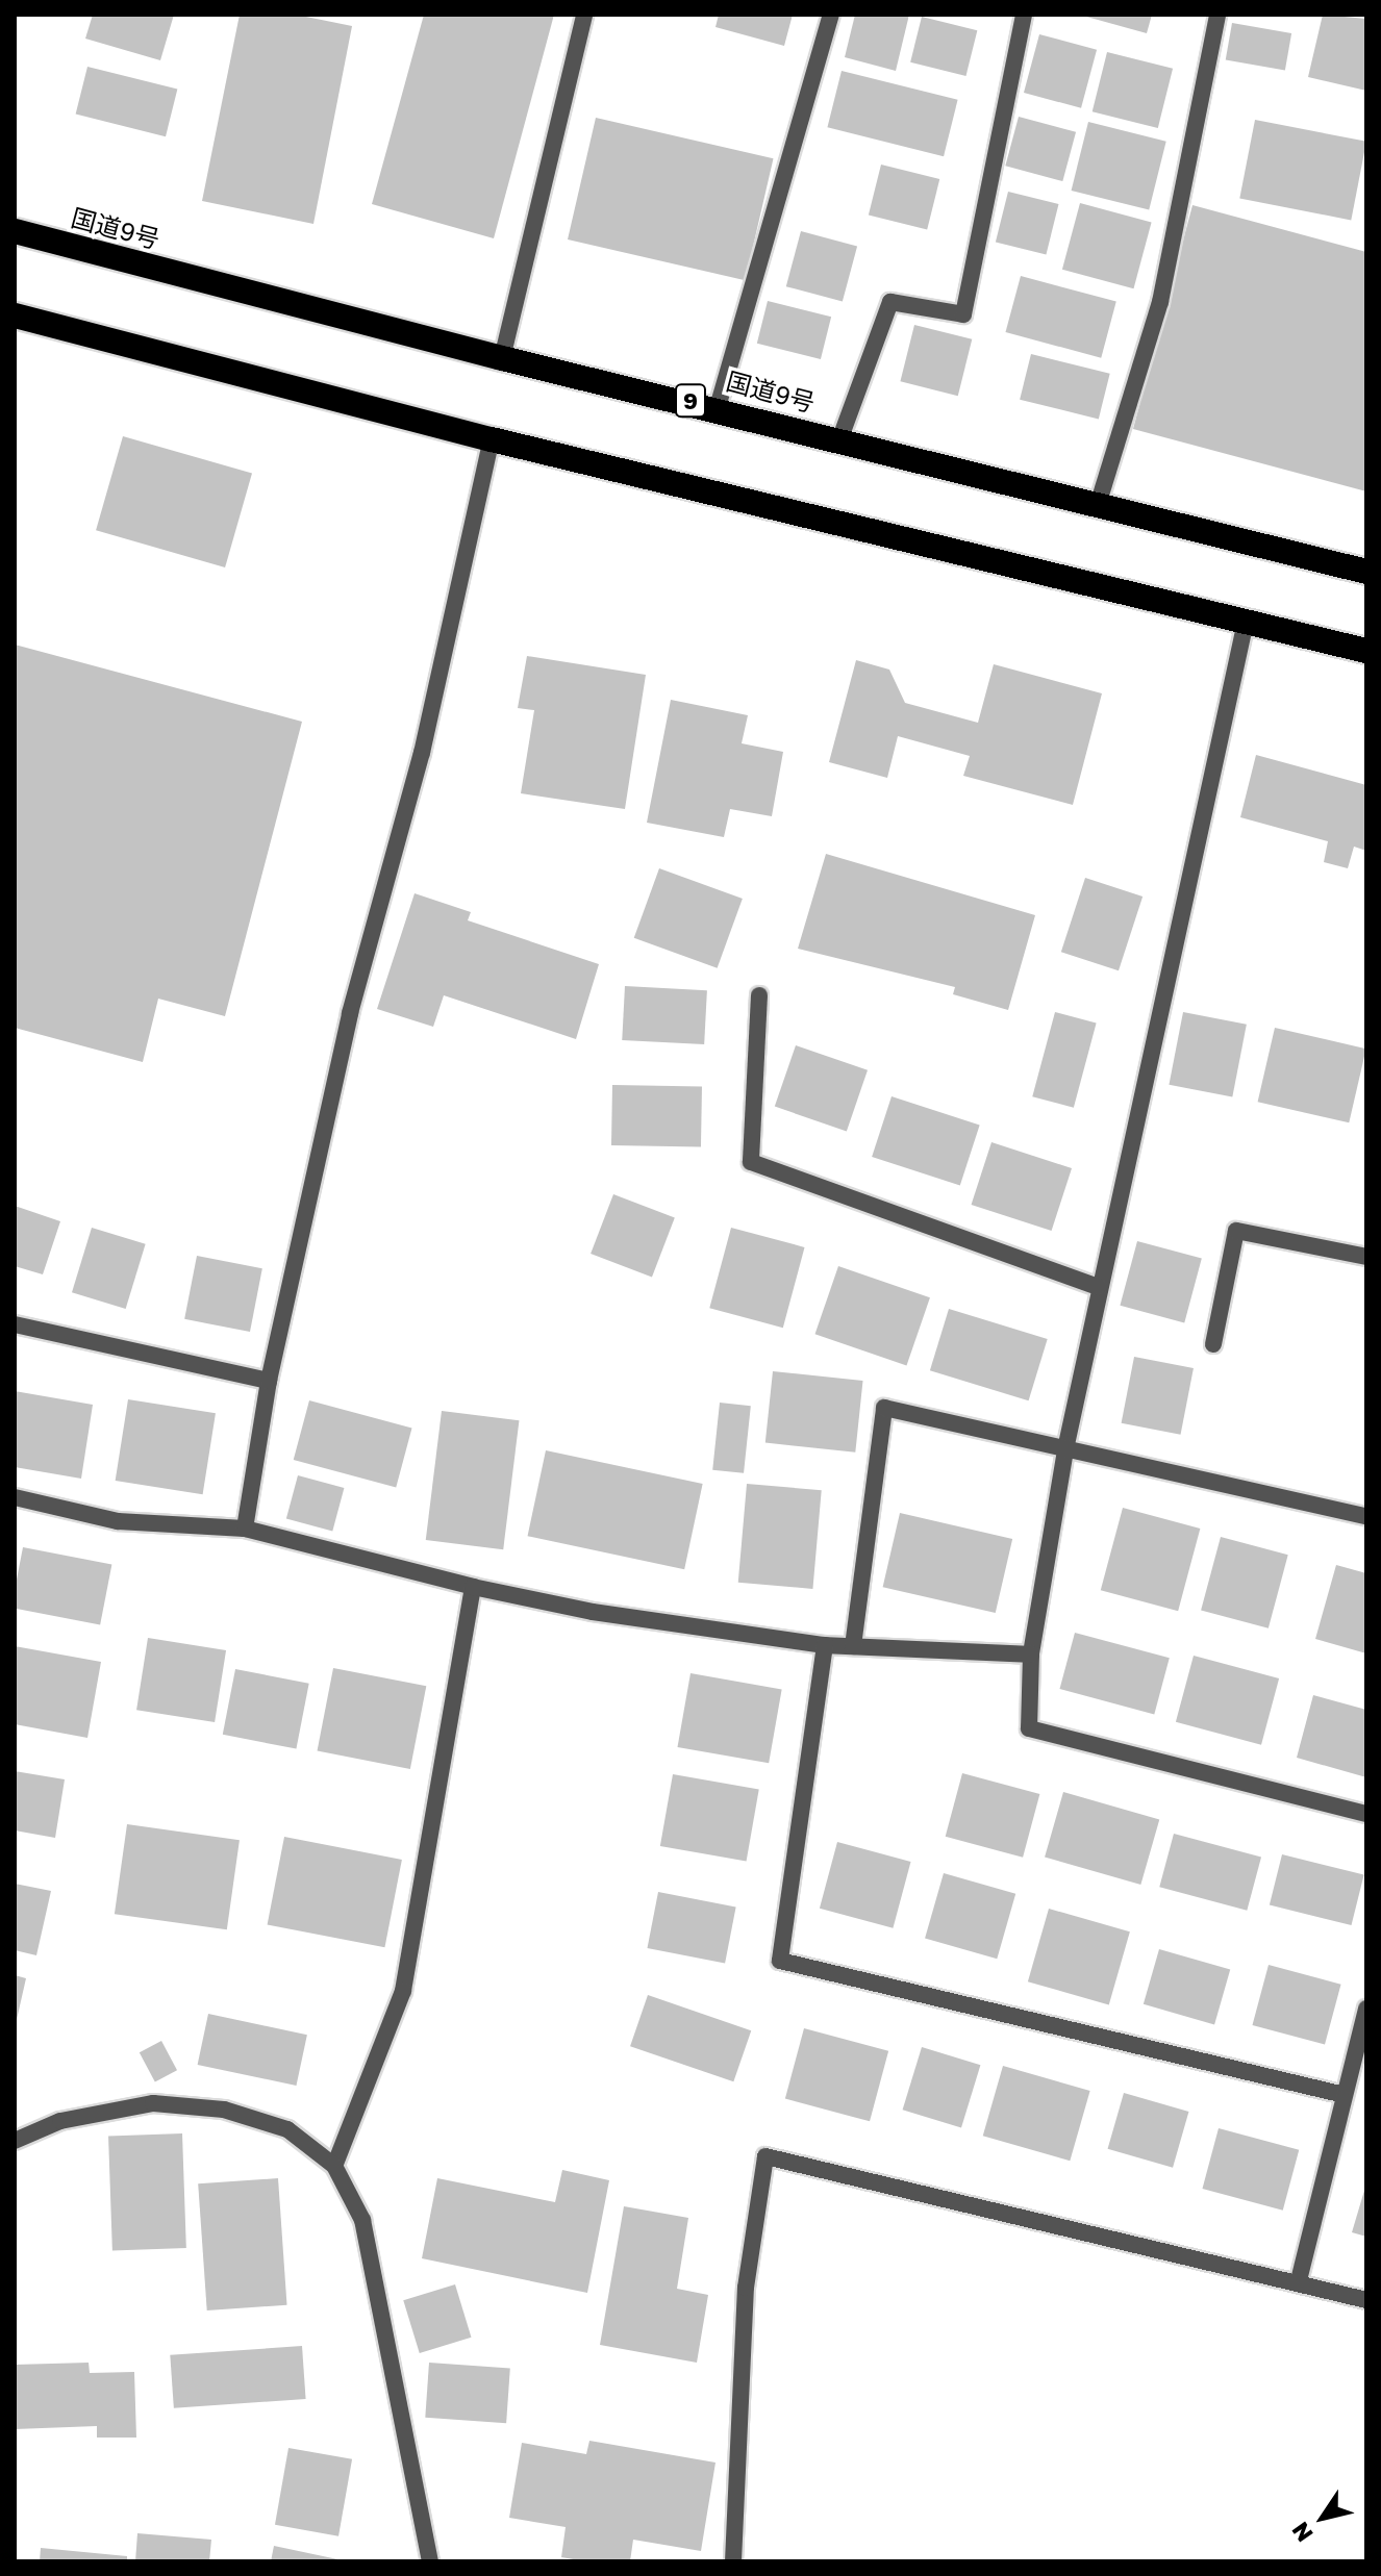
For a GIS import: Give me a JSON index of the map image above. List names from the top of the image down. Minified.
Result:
{"streets":{"highway":["国道9号","9"]},"north":"bottom left"}
